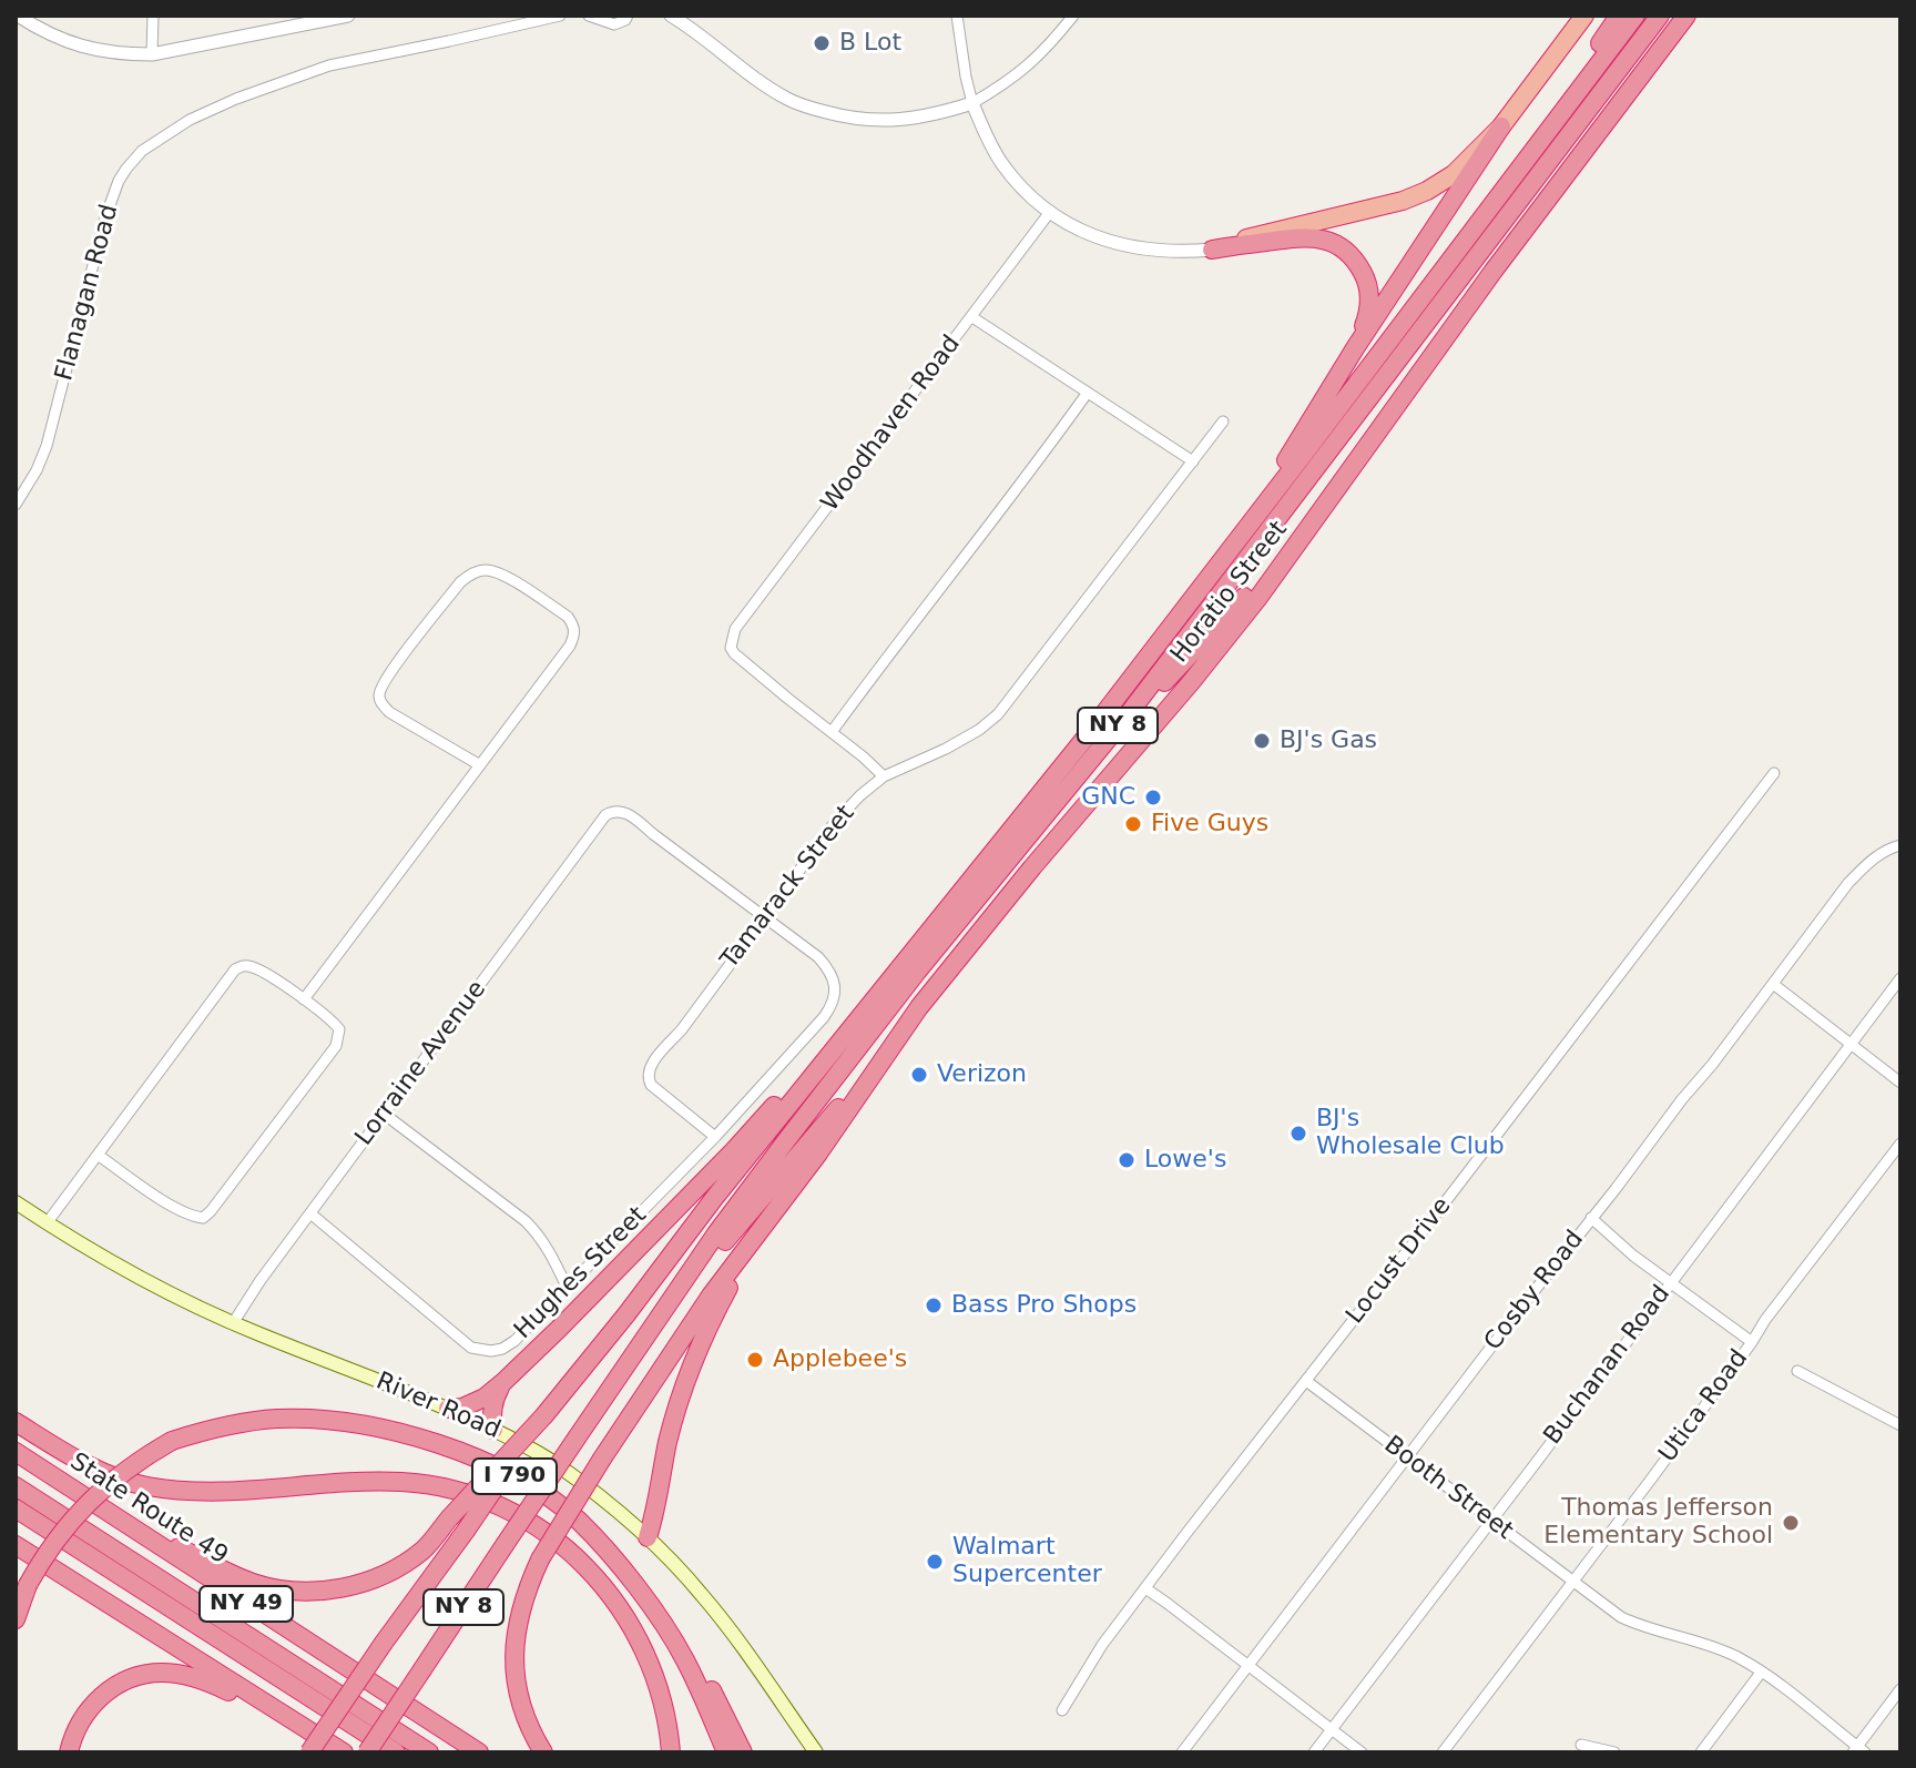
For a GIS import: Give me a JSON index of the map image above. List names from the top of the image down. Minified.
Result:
{"streets":{"highway":["Horatio Street","NY 8","I 790","State Route 49","NY 49"],"main road":["River Road"],"street":["Flanagan Road","Woodhaven Road","Tamarack Street","Lorraine Avenue","Locust Drive","Hughes Street","Cosby Road","Buchanan Road","Utica Road","Booth Street"]},"crossings":[["Tamarack Street","Hughes Street"],["Lorraine Avenue","Hughes Street"],["Lorraine Avenue","River Road"],["Locust Drive","Booth Street"],["Cosby Road","Booth Street"],["Buchanan Road","Booth Street"],["Utica Road","Booth Street"]],"places":["B Lot","BJ's Gas","GNC","Five Guys","Verizon","BJ's Wholesale Club","Lowe's","Bass Pro Shops","Applebee's","Thomas Jefferson Elementary School","Walmart Supercenter"]}
